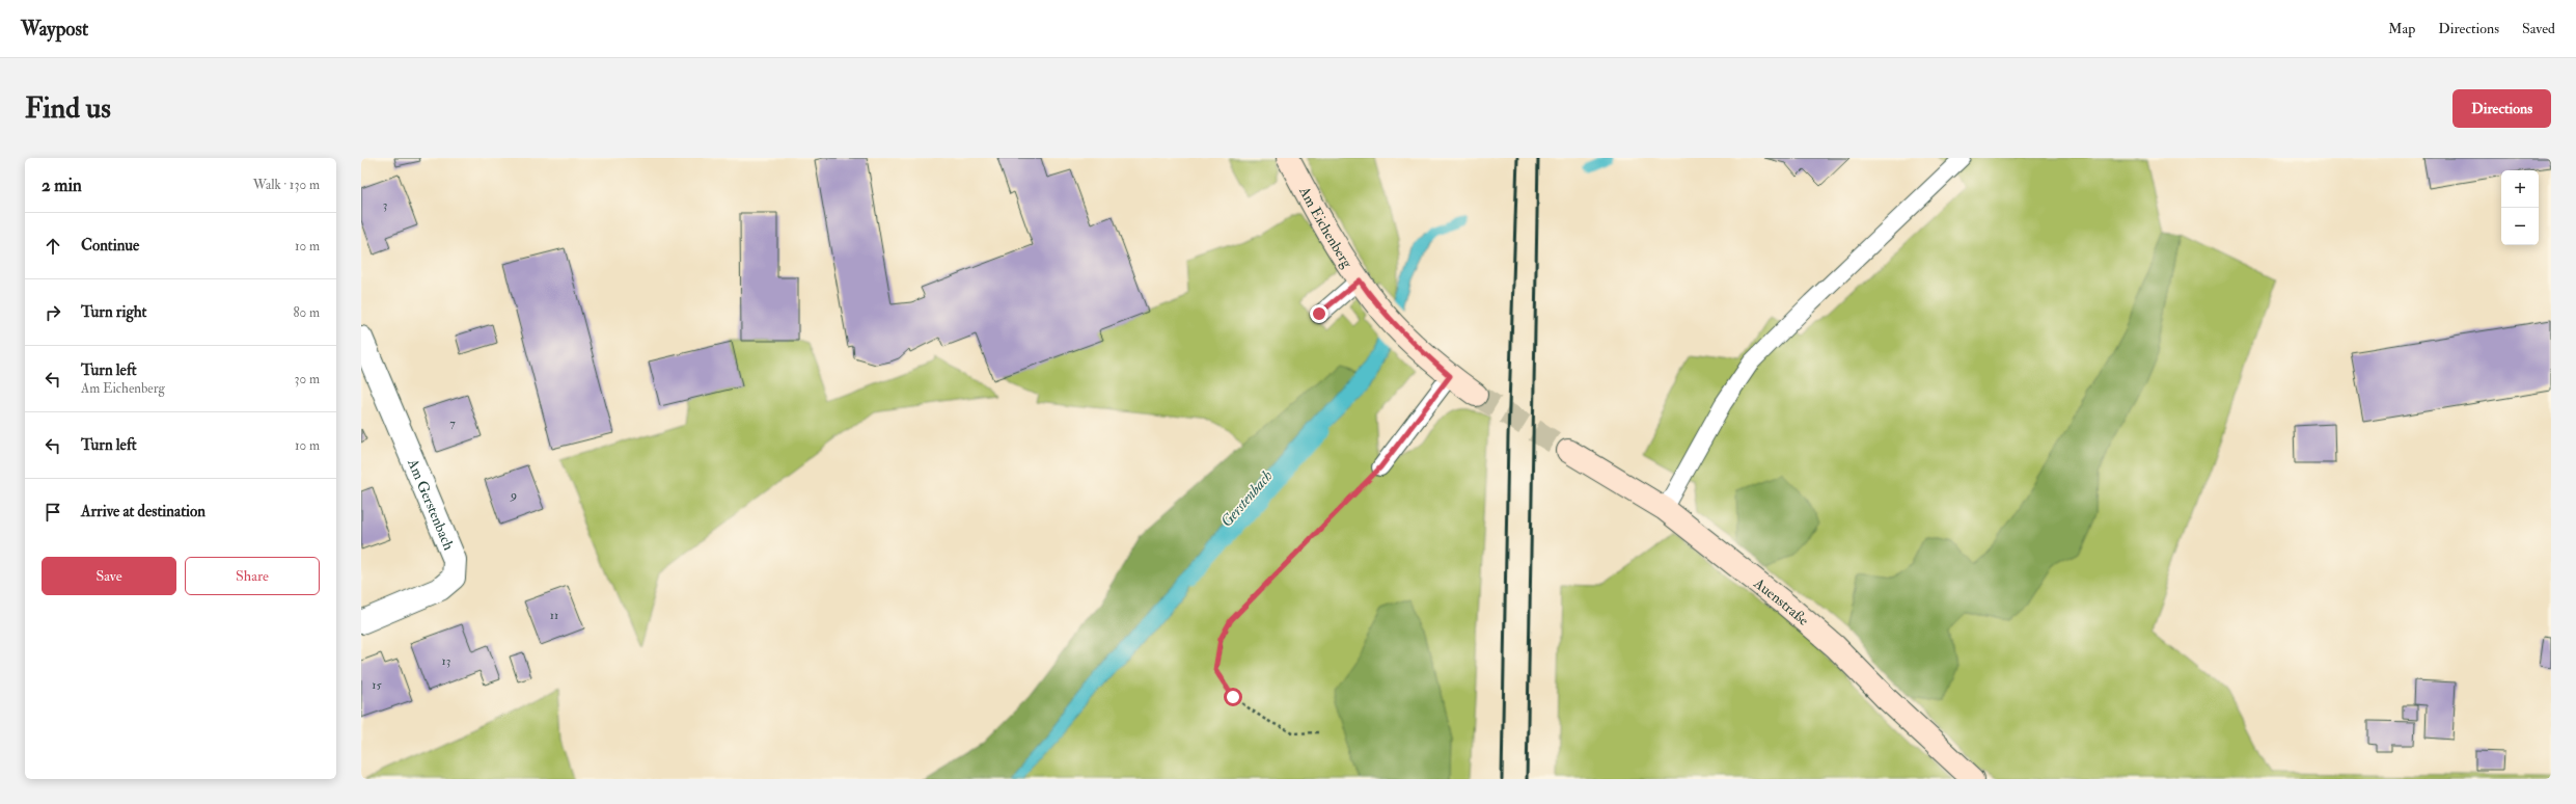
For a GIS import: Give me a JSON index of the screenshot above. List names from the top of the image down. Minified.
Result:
{"streets":{"street":["Am Eichenberg","Am Gerstenbach","Auenstraße"]},"water":["Gerstenbach"],"house_numbers":["3","7","9","11","13","15"],"page":{"header":"Waypost","nav":["Map","Directions","Saved"],"buttons":["Directions",["Save","Share"]],"title":"Find us","heading":["2 min","Walk · 130 m"],"map_buttons":["+","−"],"list":[["Continue","10 m"],["Turn right","80 m"],["Turn left","Am Eichenberg","30 m"],["Turn left","10 m"],"Arrive at destination"]}}
